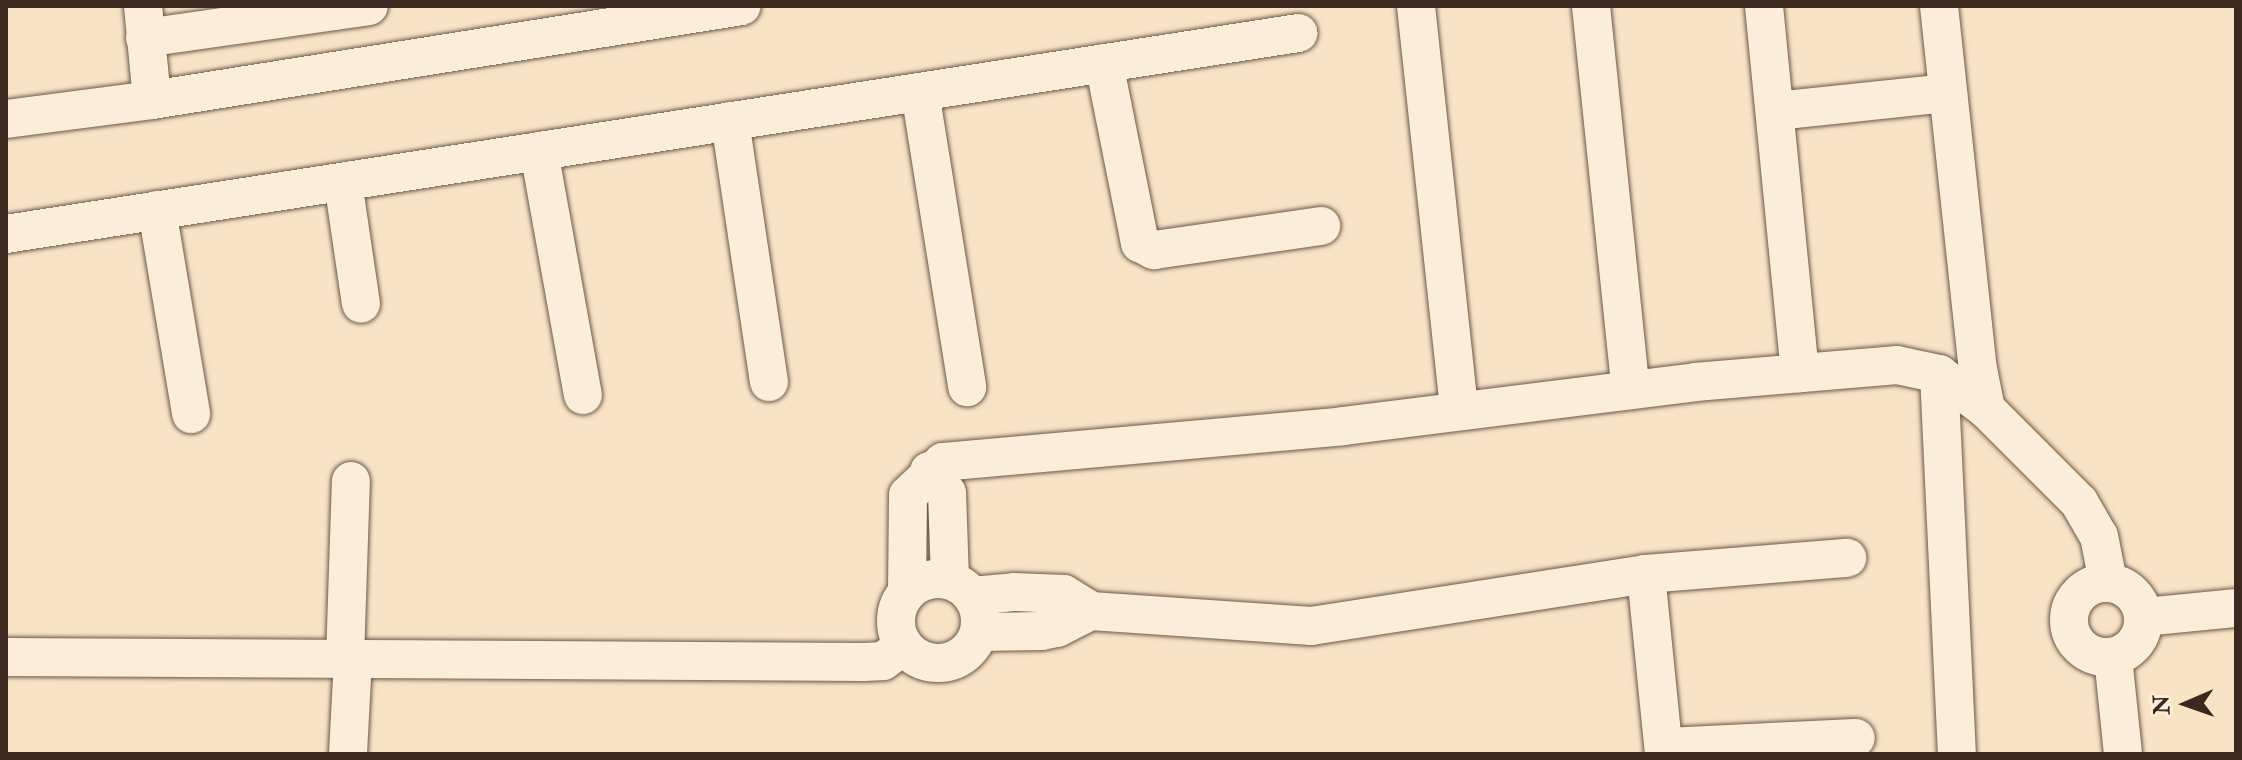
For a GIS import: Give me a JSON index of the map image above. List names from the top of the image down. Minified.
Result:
{"north":"left"}
